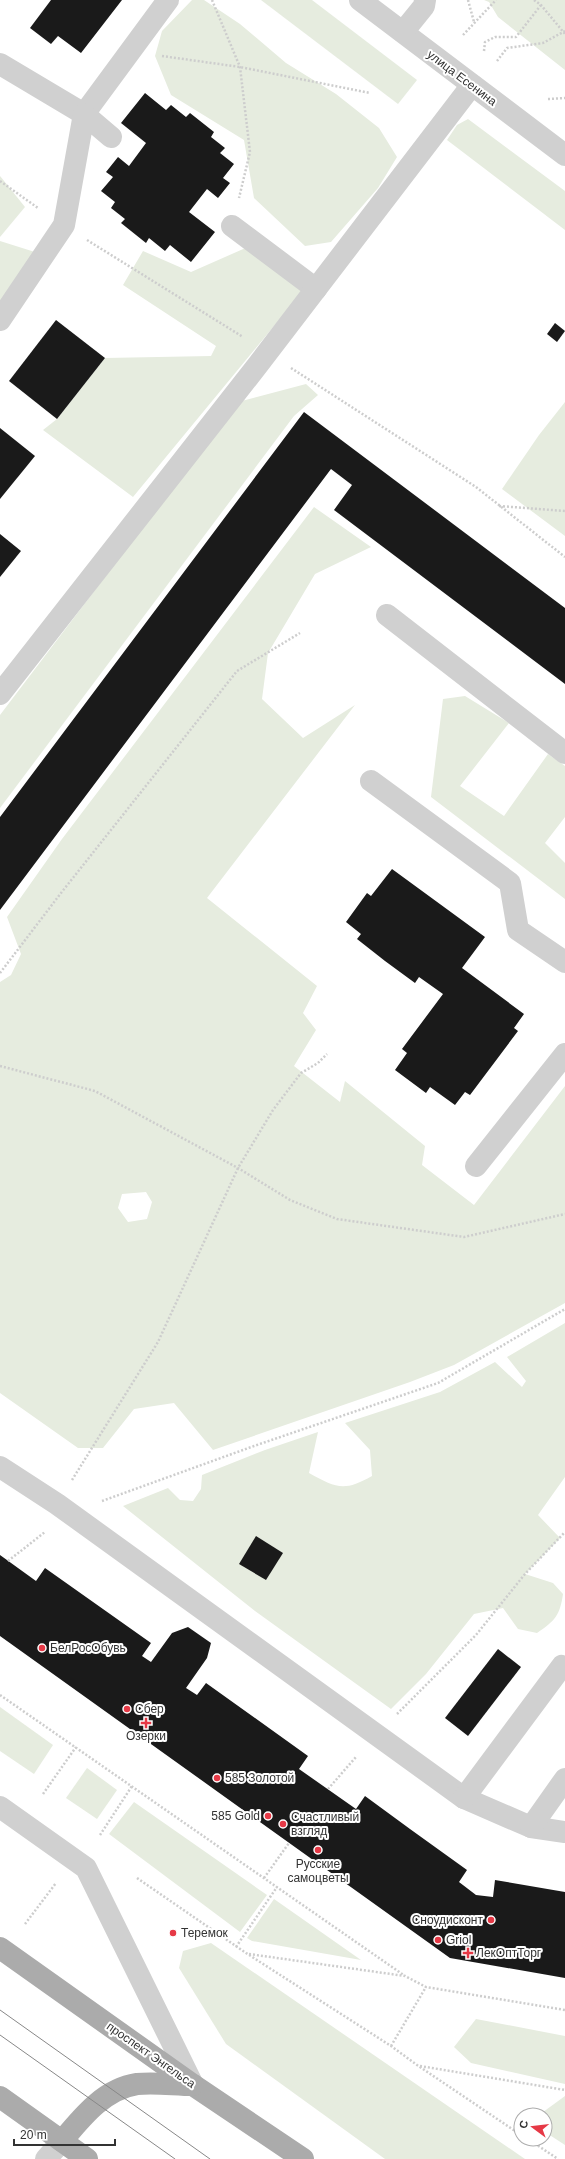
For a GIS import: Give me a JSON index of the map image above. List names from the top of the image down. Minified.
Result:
{"streets":{"main road":["проспект Энгельса"],"street":["улица Есенина"]},"places":{"other":["БелРосОбувь","Сбер","585 Золотой","585 Gold","Счастливый взгляд","Русские самоцветы","Сноудисконт","Теремок","Griol"],"health":["Озерки","ЛекОптТорг"]},"scale_bar":"20 m","north":"left"}
